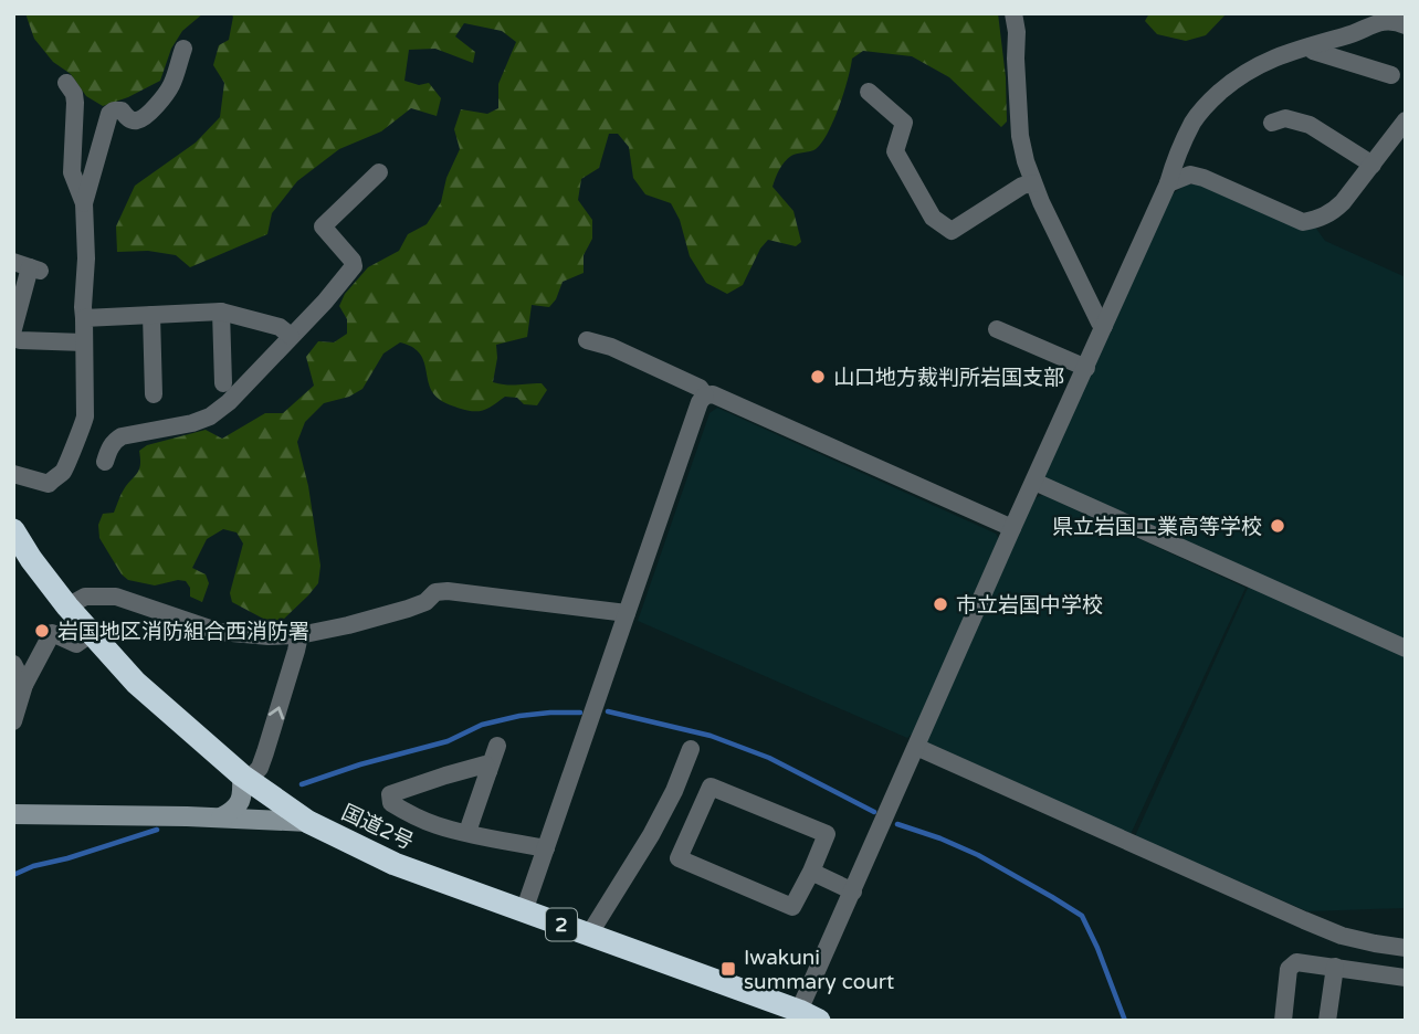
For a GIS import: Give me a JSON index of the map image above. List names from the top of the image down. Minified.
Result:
{"streets":{"highway":["国道2号","2"]},"places":{"other":["山口地方裁判所岩国支部","県立岩国工業高等学校","市立岩国中学校","岩国地区消防組合西消防署"],"transit":["Iwakuni summary court"]}}
